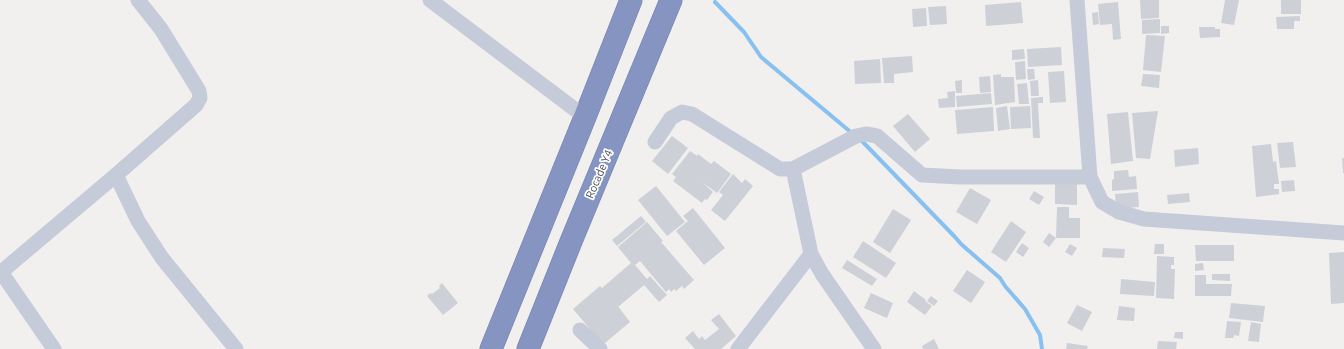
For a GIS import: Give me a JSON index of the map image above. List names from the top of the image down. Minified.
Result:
{"streets":{"highway":["Rocade Y4"]}}
